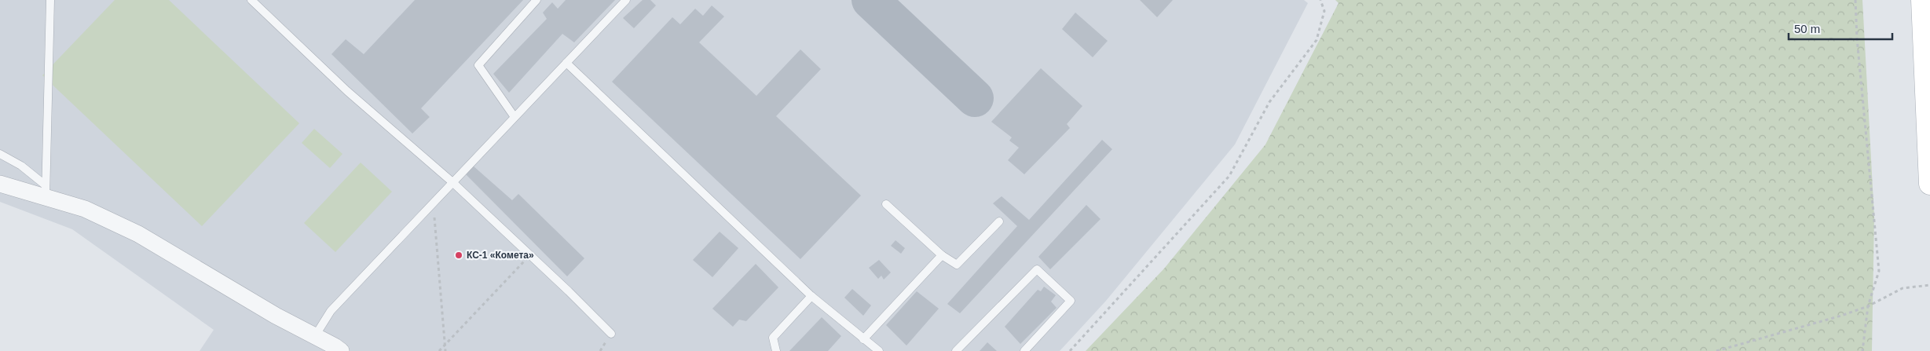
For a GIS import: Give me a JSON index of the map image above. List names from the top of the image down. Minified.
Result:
{"places":["КС-1 «Комета»"],"scale_bar":"50 m"}
